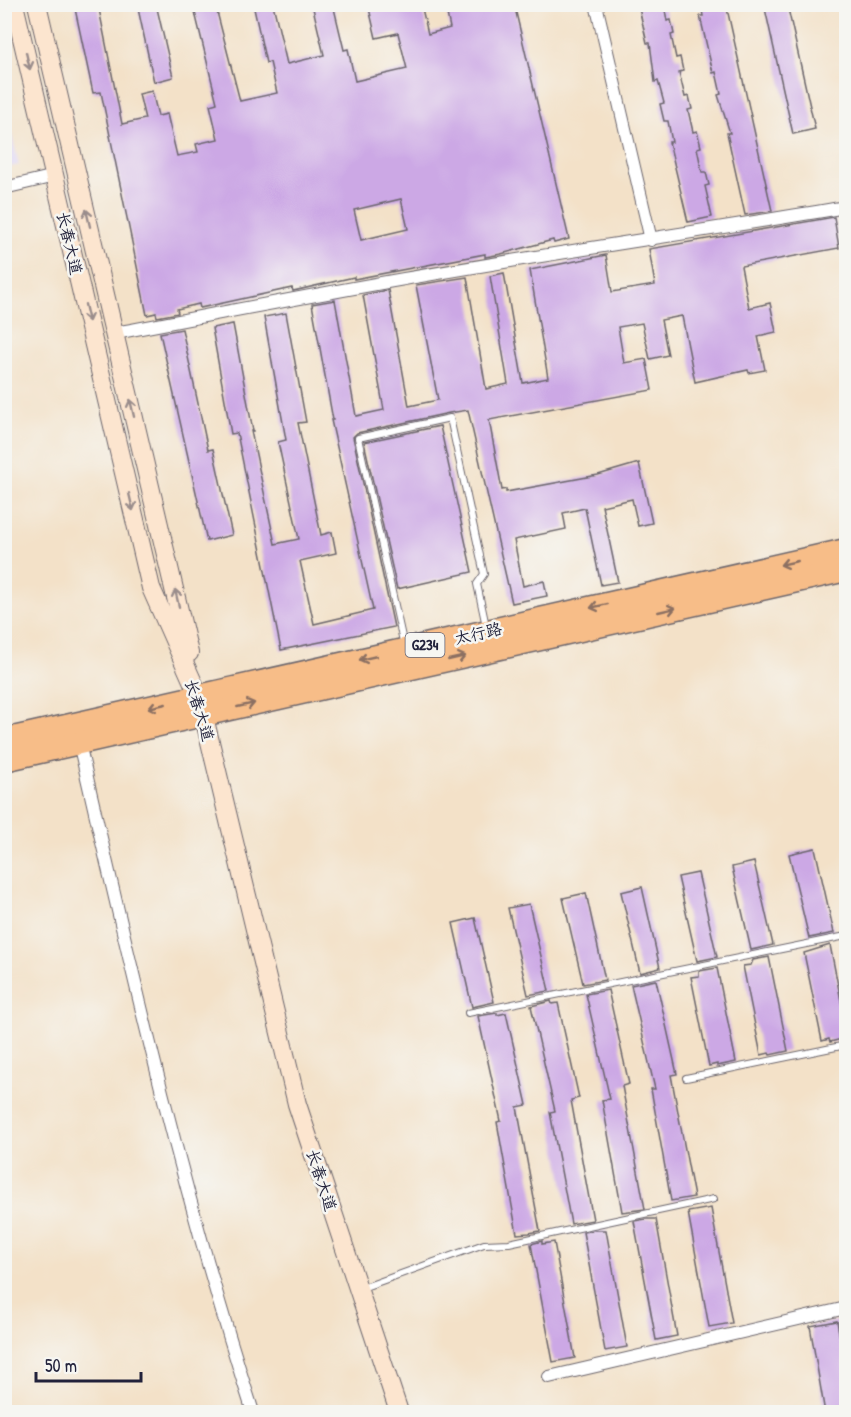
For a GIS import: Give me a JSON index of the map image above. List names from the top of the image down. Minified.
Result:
{"streets":{"highway":["太行路","G234"],"main road":["长春大道"]},"crossings":[["长春大道","太行路"]],"scale_bar":"50 m"}
